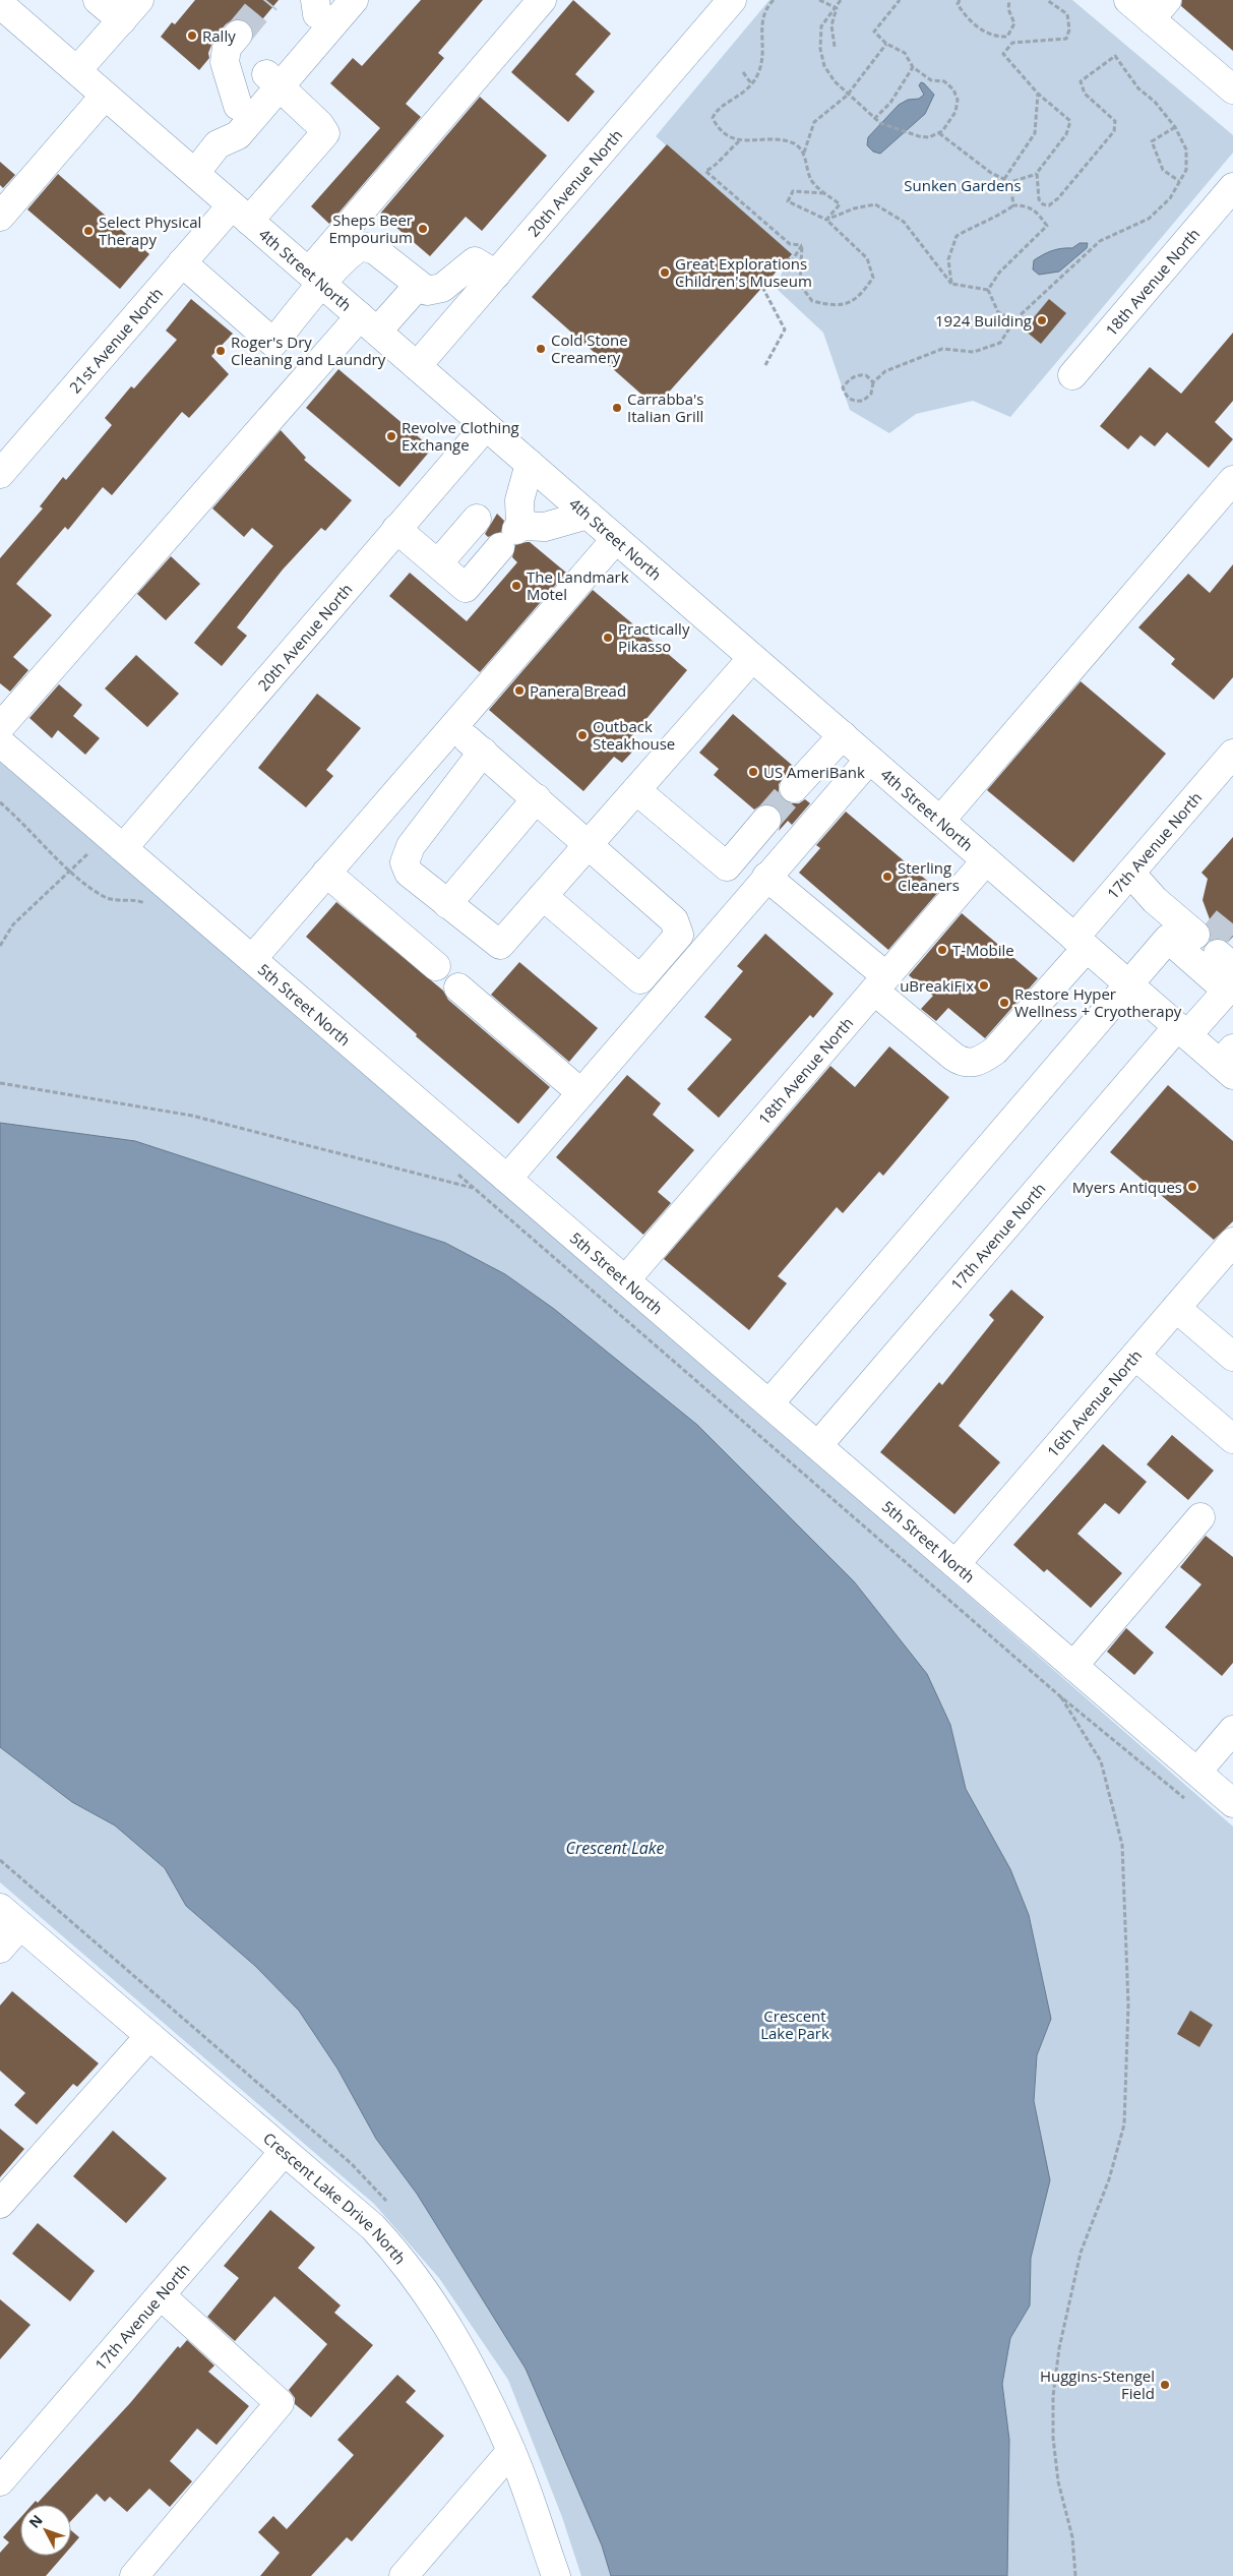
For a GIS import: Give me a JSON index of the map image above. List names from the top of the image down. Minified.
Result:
{"streets":{"street":["20th Avenue North","4th Street North","18th Avenue North","21st Avenue North","17th Avenue North","5th Street North","16th Avenue North","Crescent Lake Drive North"]},"crossings":[["20th Avenue North","4th Street North"],["20th Avenue North","5th Street North"],["4th Street North","18th Avenue North"],["4th Street North","21st Avenue North"],["4th Street North","17th Avenue North"],["18th Avenue North","17th Avenue North"],["18th Avenue North","5th Street North"],["17th Avenue North","5th Street North"],["17th Avenue North","Crescent Lake Drive North"],["5th Street North","16th Avenue North"]],"water":["Crescent Lake"],"parks":["Sunken Gardens","Crescent Lake Park"],"places":["Rally","Sheps Beer Empourium","Select Physical Therapy","Great Explorations Children's Museum","1924 Building","Cold Stone Creamery","Roger's Dry Cleaning and Laundry","Carrabba's Italian Grill","Revolve Clothing Exchange","The Landmark Motel","Practically Pikasso","Panera Bread","Outback Steakhouse","US AmeriBank","Sterling Cleaners","T-Mobile","uBreakiFix","Restore Hyper Wellness + Cryotherapy","Myers Antiques","Huggins-Stengel Field"],"north":"top left"}
